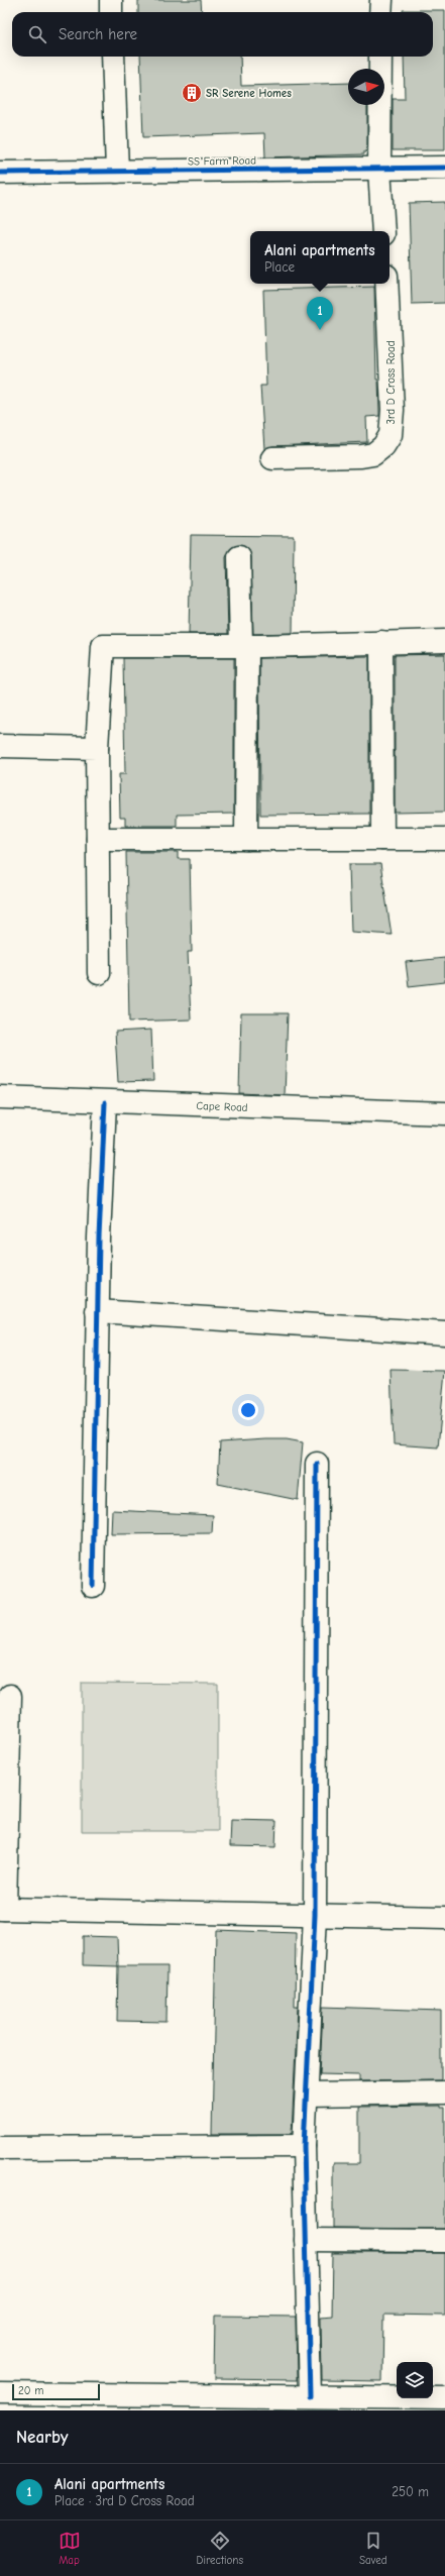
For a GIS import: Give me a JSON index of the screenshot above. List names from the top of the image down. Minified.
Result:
{"streets":{"street":["SS Farm Road","3rd D Cross Road","Cape Road"]},"places":{"building":["SR Serene Homes"]},"scale_bar":"20 m","north":"right","page":{"search":"Search here","popup":["Alani apartments","Place"],"pins":"1","scale":"20 m","heading":"Nearby","list":[{"mark":"1","name":"Alani apartments","note":"Place · 3rd D Cross Road","value":"250 m"}],"nav":["Map","Directions","Saved"]}}
